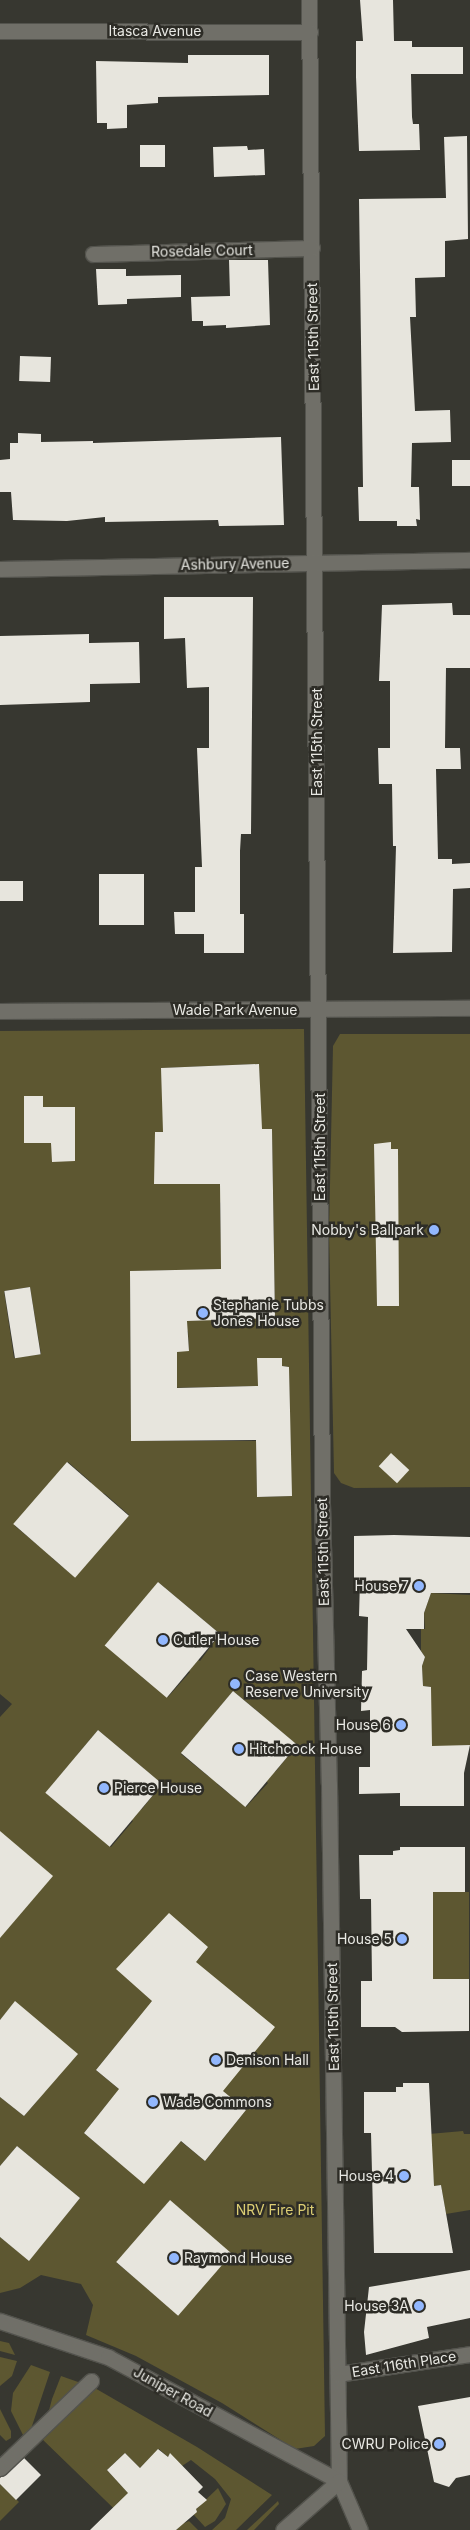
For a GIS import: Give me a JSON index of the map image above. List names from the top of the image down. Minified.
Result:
{"streets":{"street":["Itasca Avenue","Rosedale Court","East 115th Street","Ashbury Avenue","Wade Park Avenue","East 116th Place","Juniper Road"]},"crossings":[["Itasca Avenue","East 115th Street"],["Rosedale Court","East 115th Street"],["East 115th Street","Ashbury Avenue"],["East 115th Street","Wade Park Avenue"],["East 115th Street","East 116th Place"],["East 115th Street","Juniper Road"]],"parks":["NRV Fire Pit"],"places":["Nobby's Ballpark","Stephanie Tubbs Jones House","House 7","Cutler House","Case Western Reserve University","House 6","Hitchcock House","Pierce House","House 5","Denison Hall","Wade Commons","House 4","Raymond House","House 3A","CWRU Police"]}
